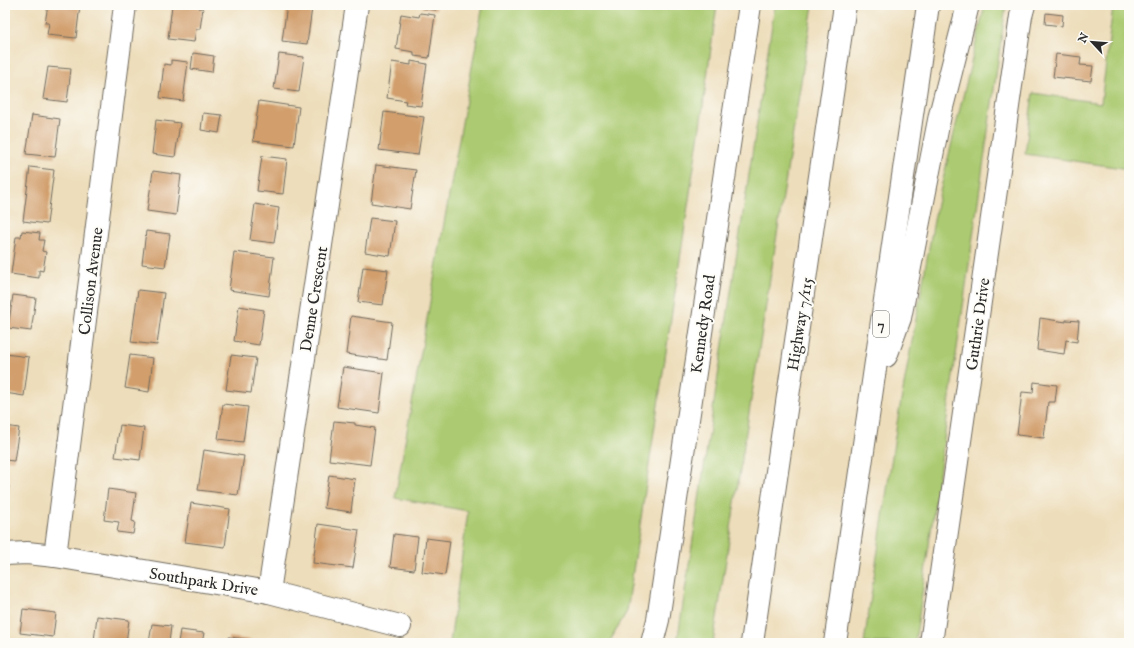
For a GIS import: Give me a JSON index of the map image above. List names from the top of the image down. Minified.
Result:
{"streets":{"main road":["Collison Avenue","Denne Crescent","Kennedy Road","Highway 7/115","7","Guthrie Drive","Southpark Drive"]},"crossings":[["Collison Avenue","Southpark Drive"],["Denne Crescent","Southpark Drive"]],"north":"top left"}
